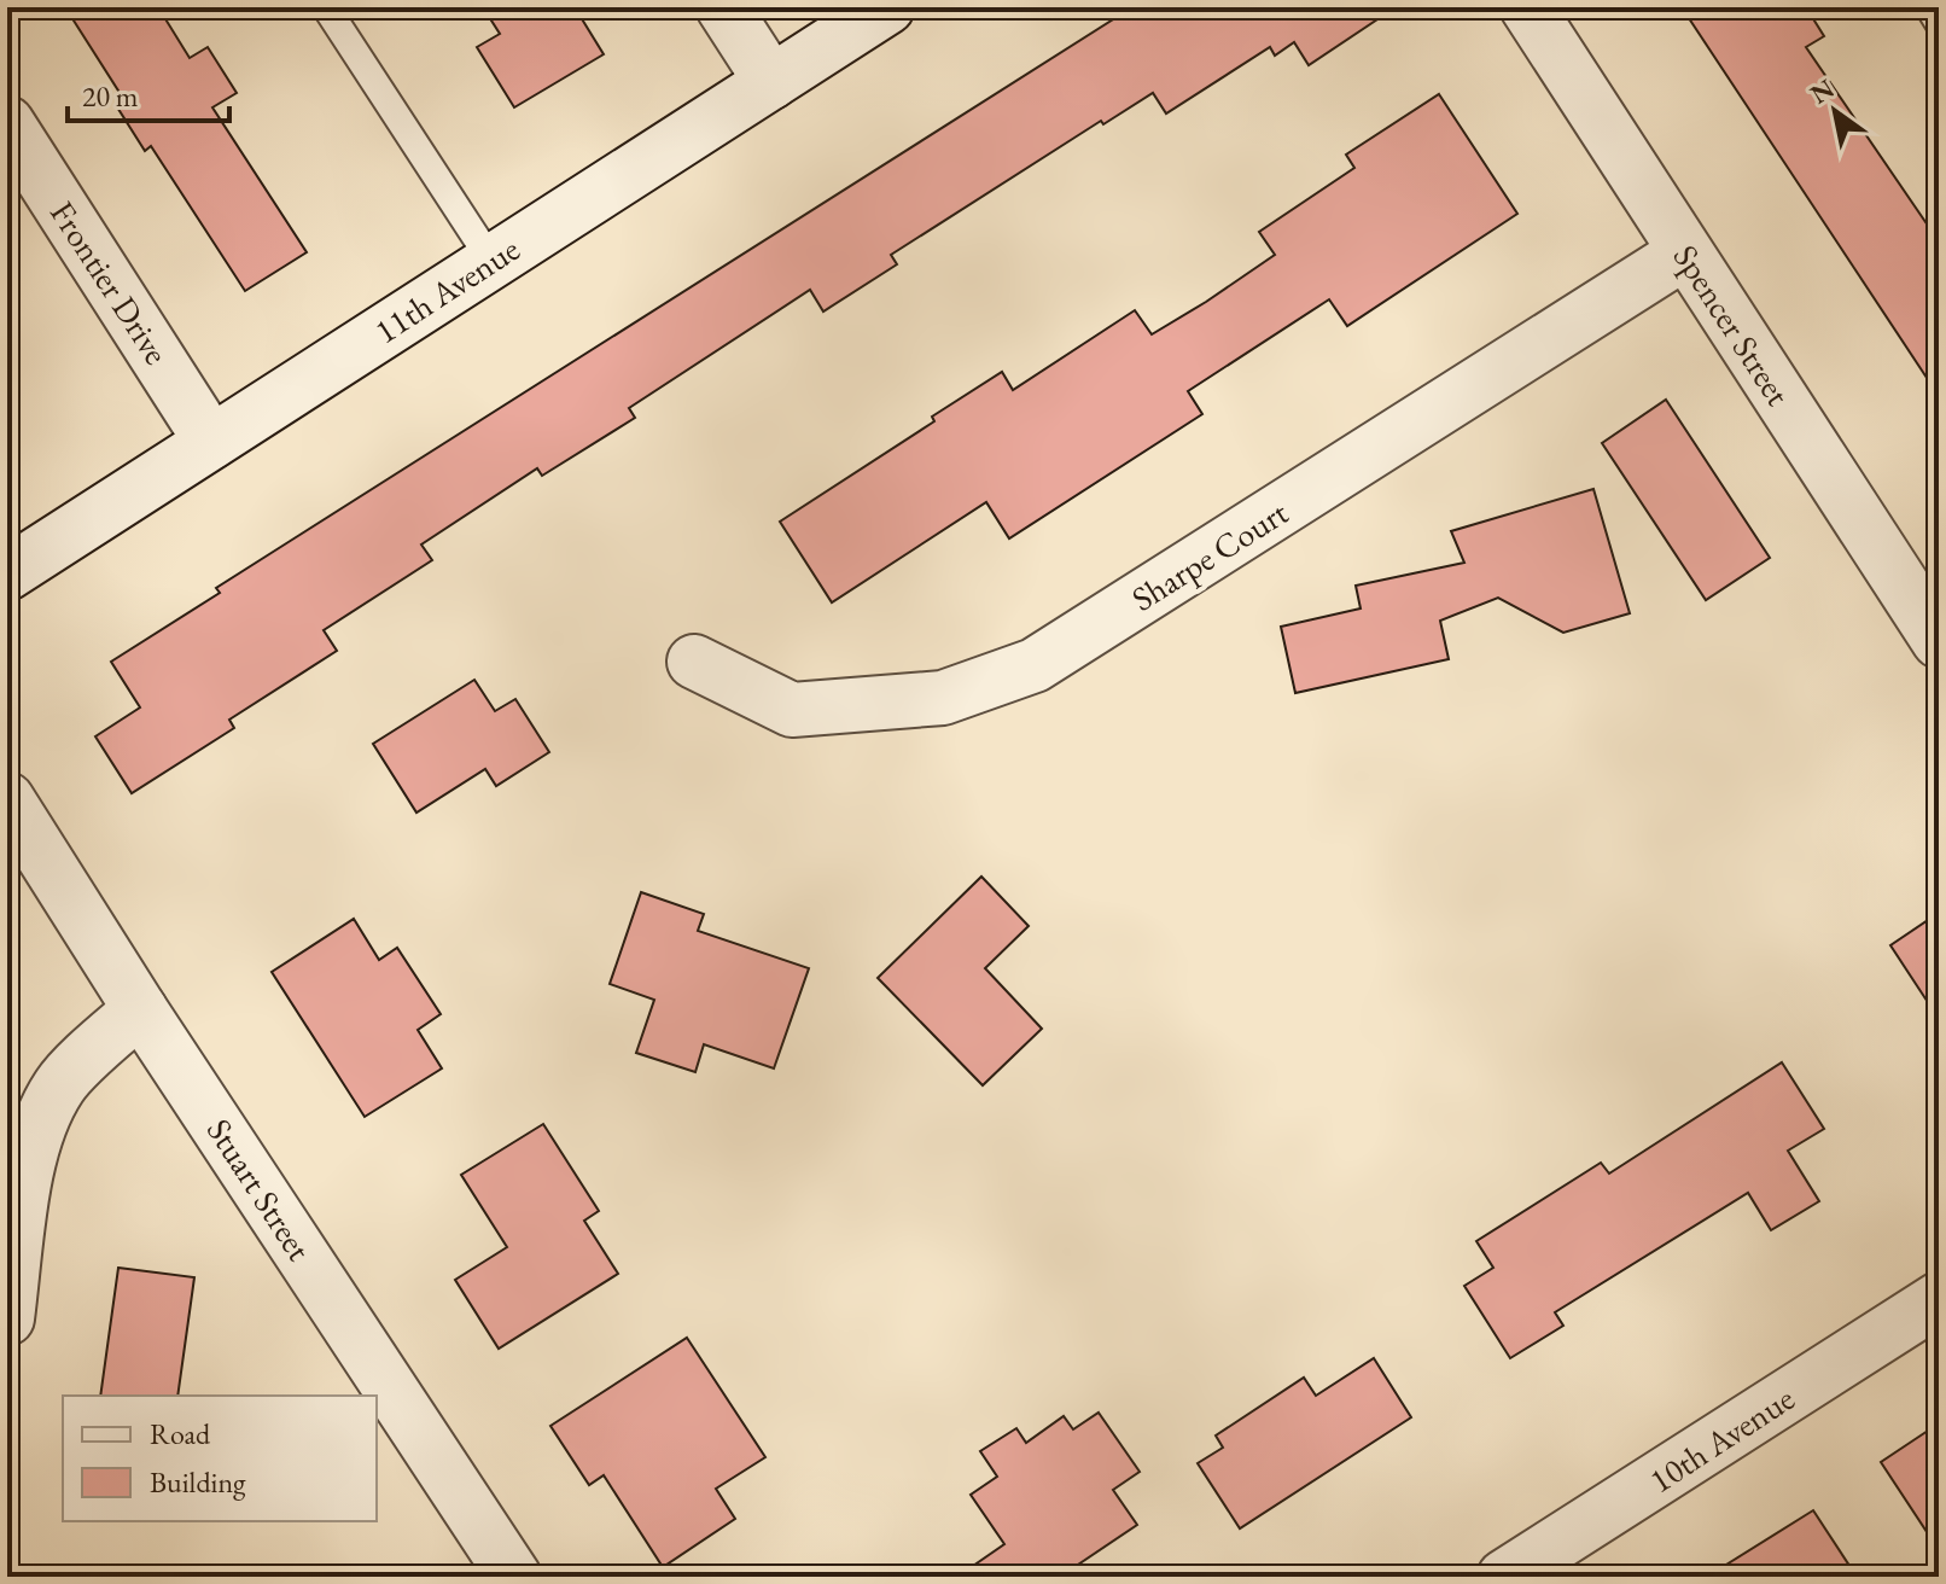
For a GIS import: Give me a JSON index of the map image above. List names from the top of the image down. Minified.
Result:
{"streets":{"street":["Frontier Drive","11th Avenue","Spencer Street","Sharpe Court","Stuart Street","10th Avenue"]},"crossings":[["Frontier Drive","11th Avenue"],["Spencer Street","Sharpe Court"]],"legend":["Road","Building"],"scale_bar":"20 m","north":"top left"}
